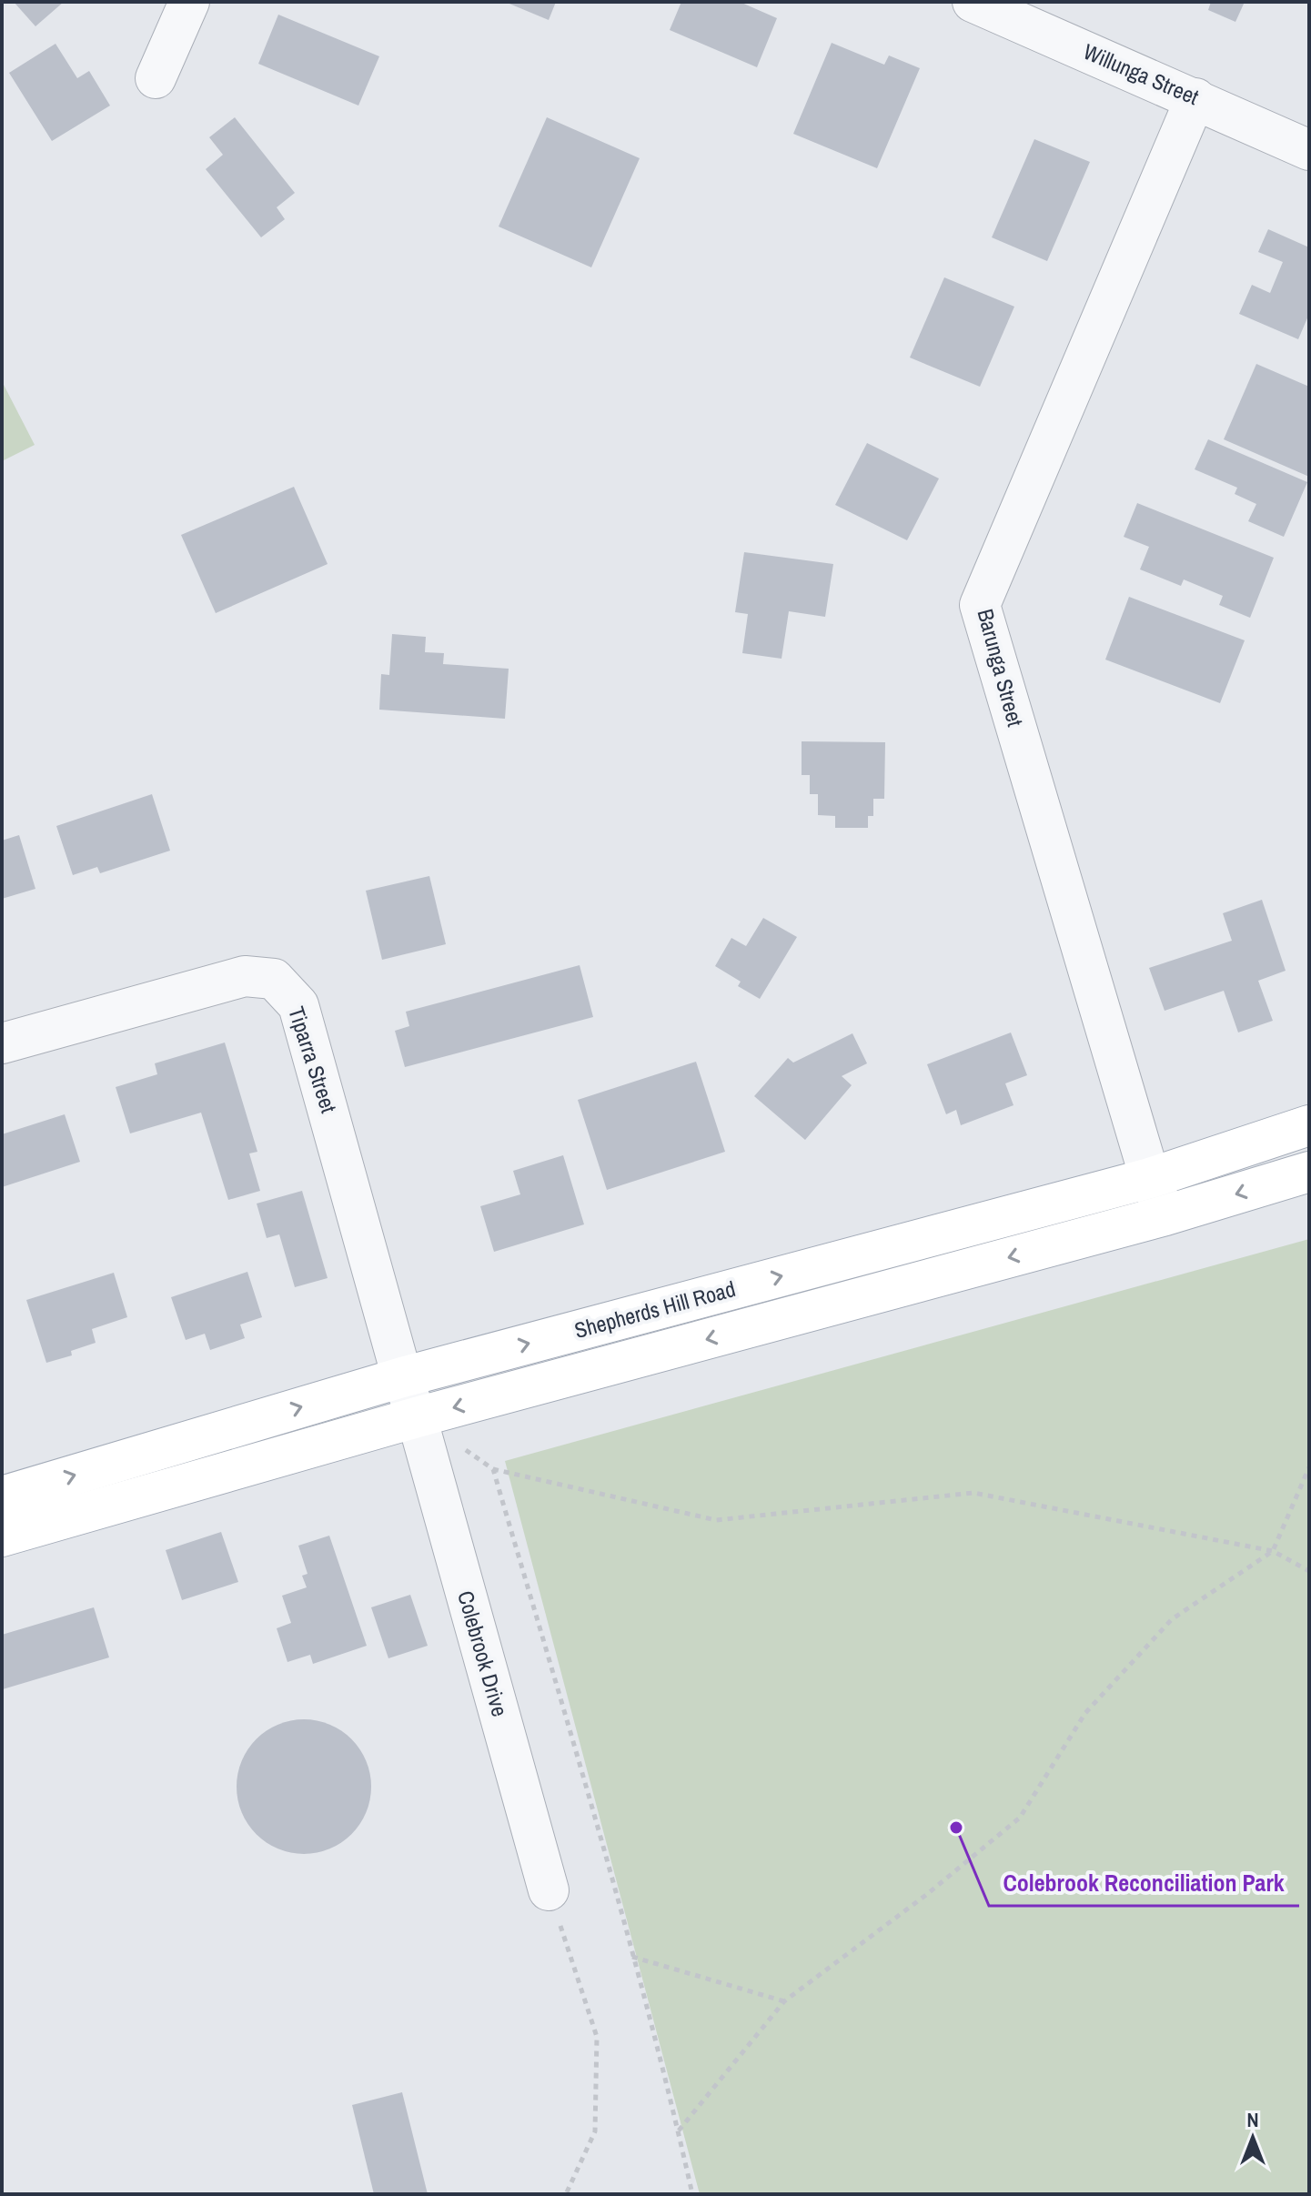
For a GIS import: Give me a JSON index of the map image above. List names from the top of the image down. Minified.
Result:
{"streets":{"main road":["Shepherds Hill Road"],"street":["Willunga Street","Barunga Street","Tiparra Street","Colebrook Drive"]},"crossings":[["Willunga Street","Barunga Street"],["Barunga Street","Shepherds Hill Road"],["Tiparra Street","Shepherds Hill Road"],["Tiparra Street","Colebrook Drive"],["Shepherds Hill Road","Colebrook Drive"]],"places":["Colebrook Reconciliation Park"],"north":"top"}
